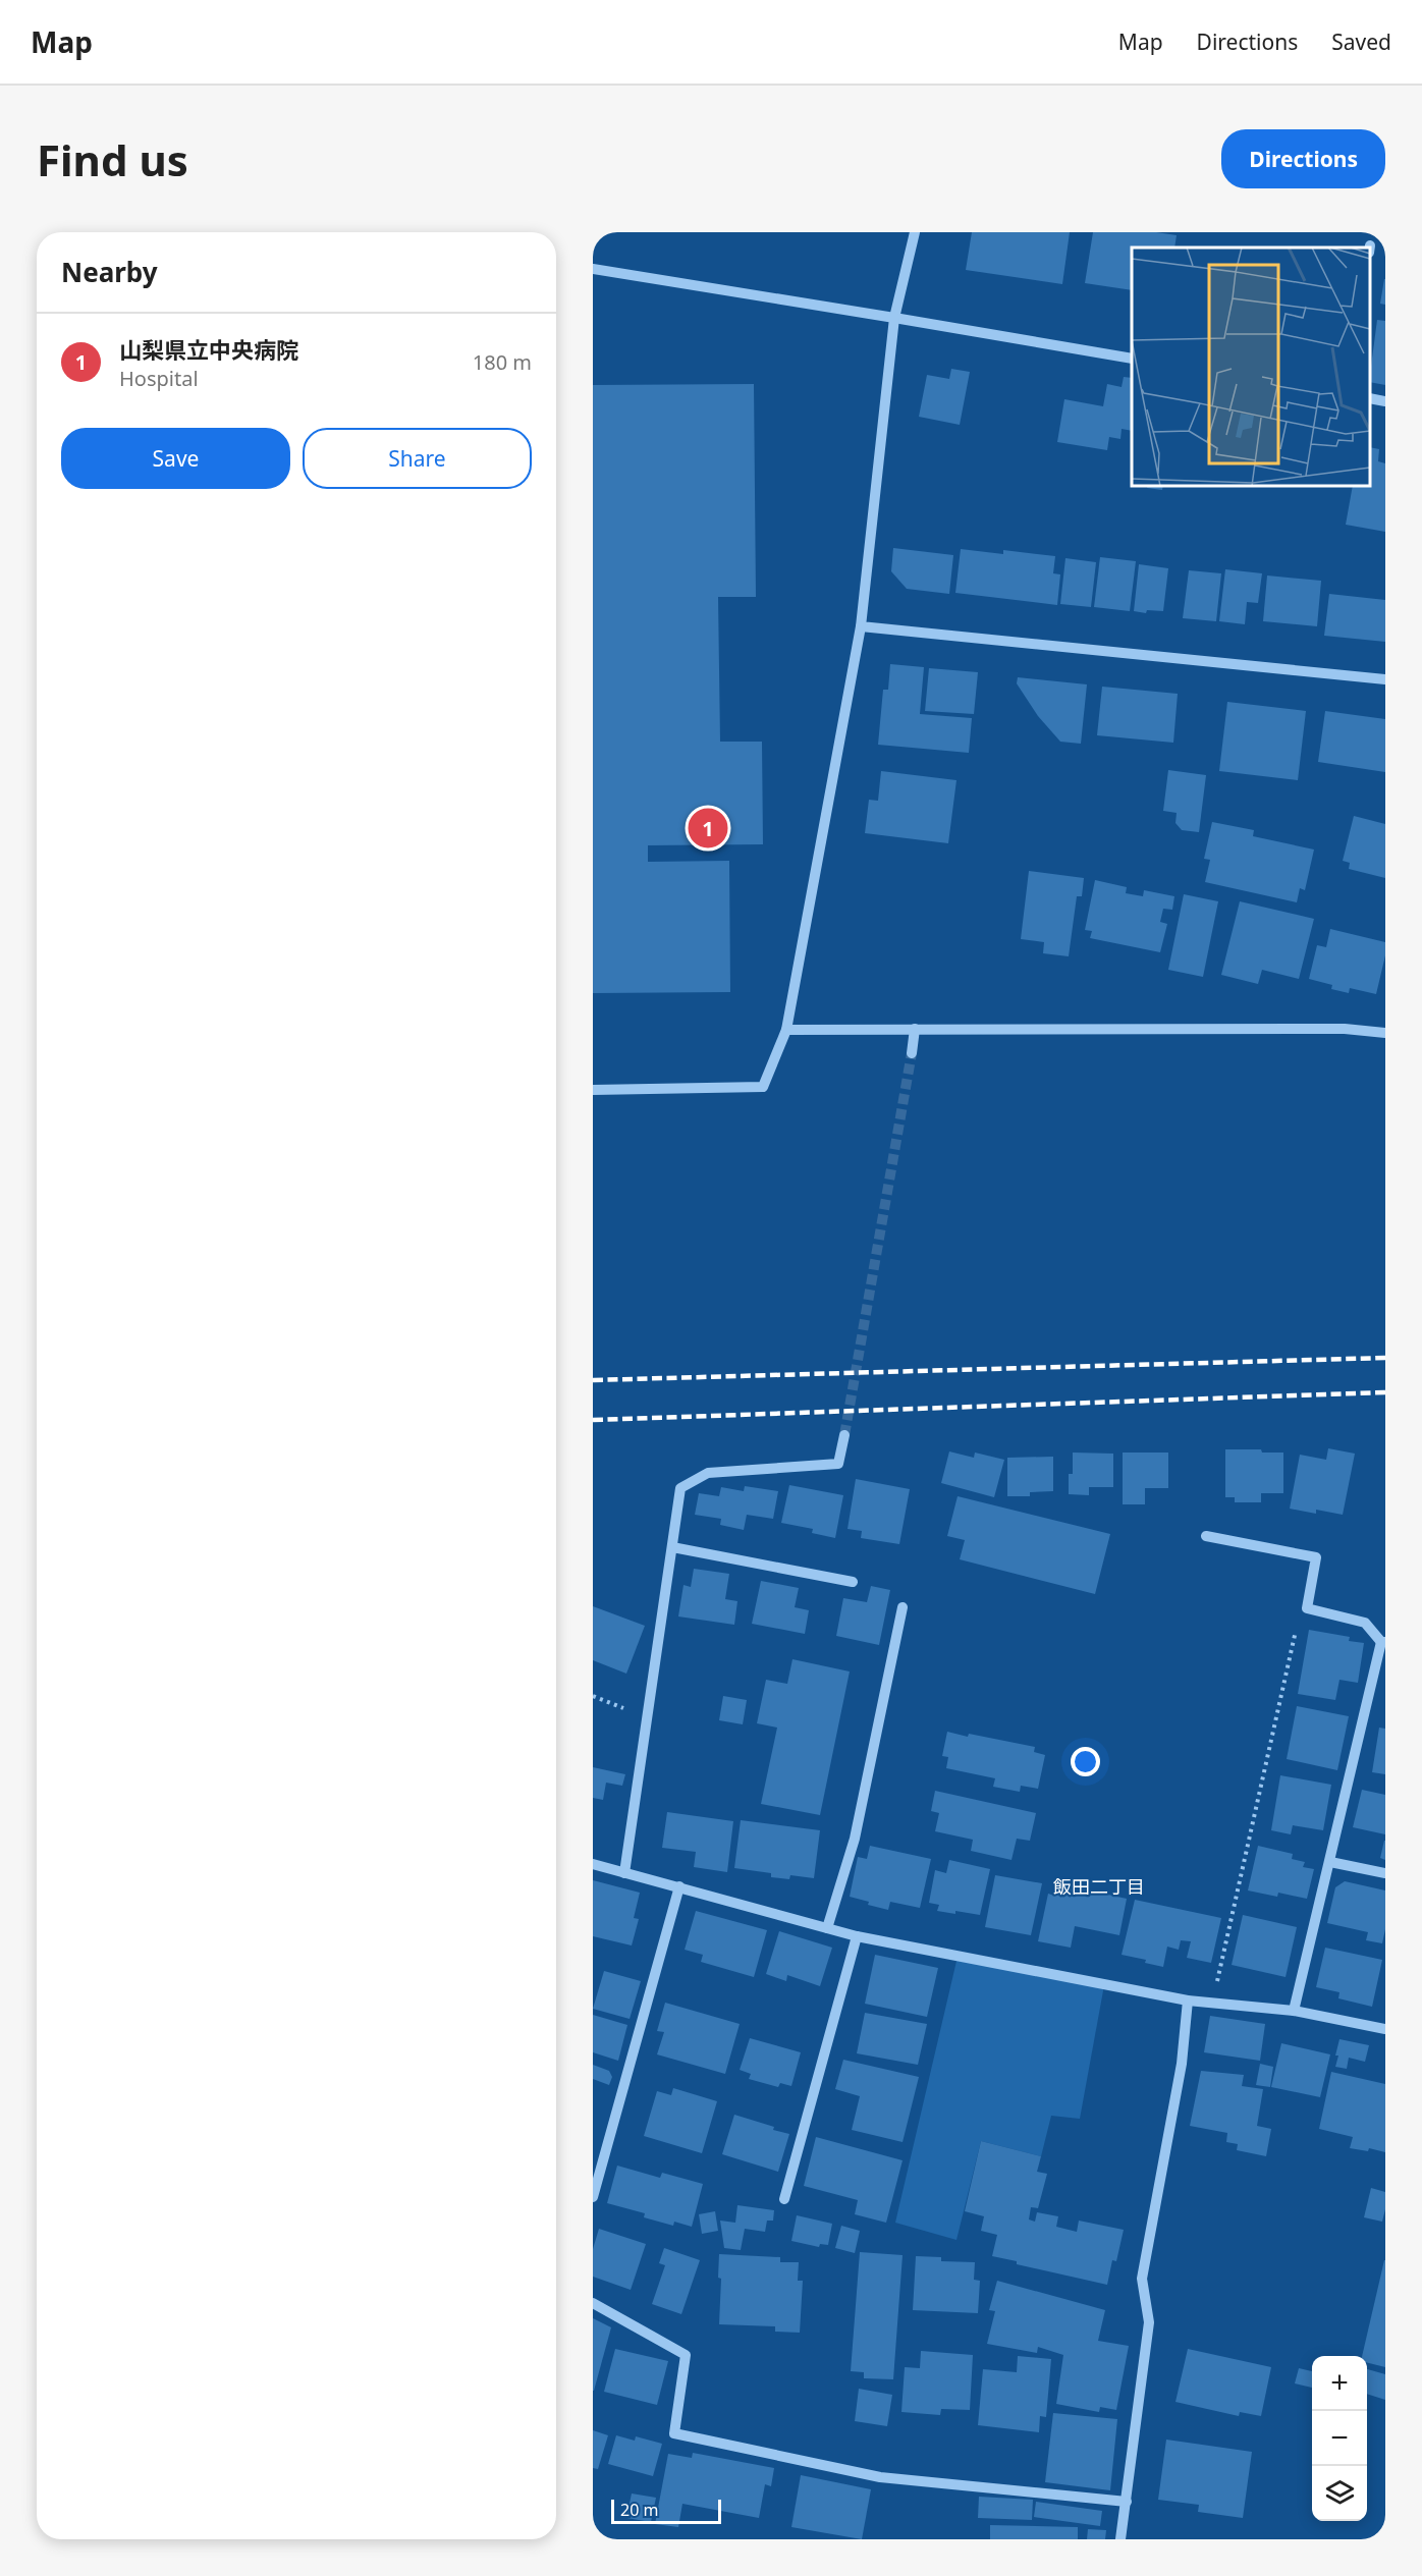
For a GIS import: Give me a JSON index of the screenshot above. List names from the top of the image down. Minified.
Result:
{"districts":["飯田二丁目"],"scale_bar":"20 m","page":{"header":"Map","nav":["Map","Directions","Saved"],"buttons":["Directions",["Save","Share"]],"title":"Find us","heading":"Nearby","list":[{"mark":"1","name":"山梨県立中央病院","note":"Hospital","value":"180 m"}],"pins":"1","map_buttons":["+","−"],"scale":"20 m"}}
